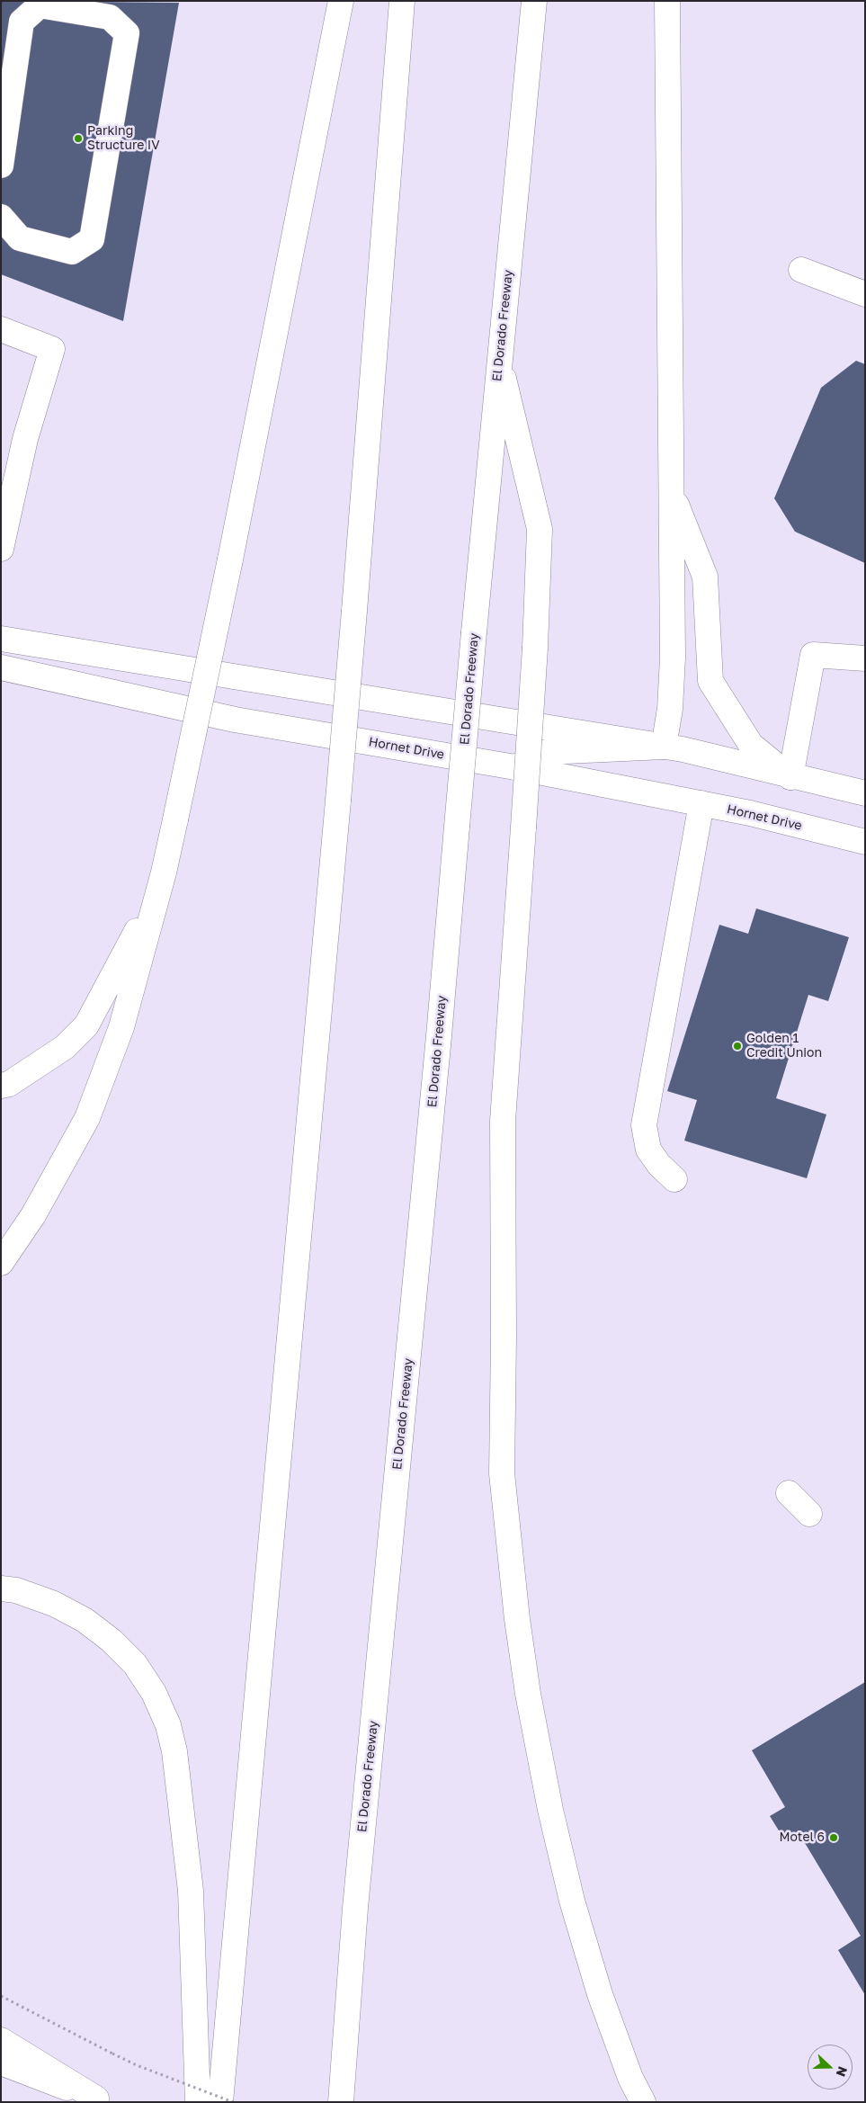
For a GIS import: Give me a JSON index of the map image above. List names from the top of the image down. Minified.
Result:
{"streets":{"main road":["El Dorado Freeway","Hornet Drive"]},"places":["Parking Structure IV","Golden 1 Credit Union","Motel 6"],"north":"right"}
